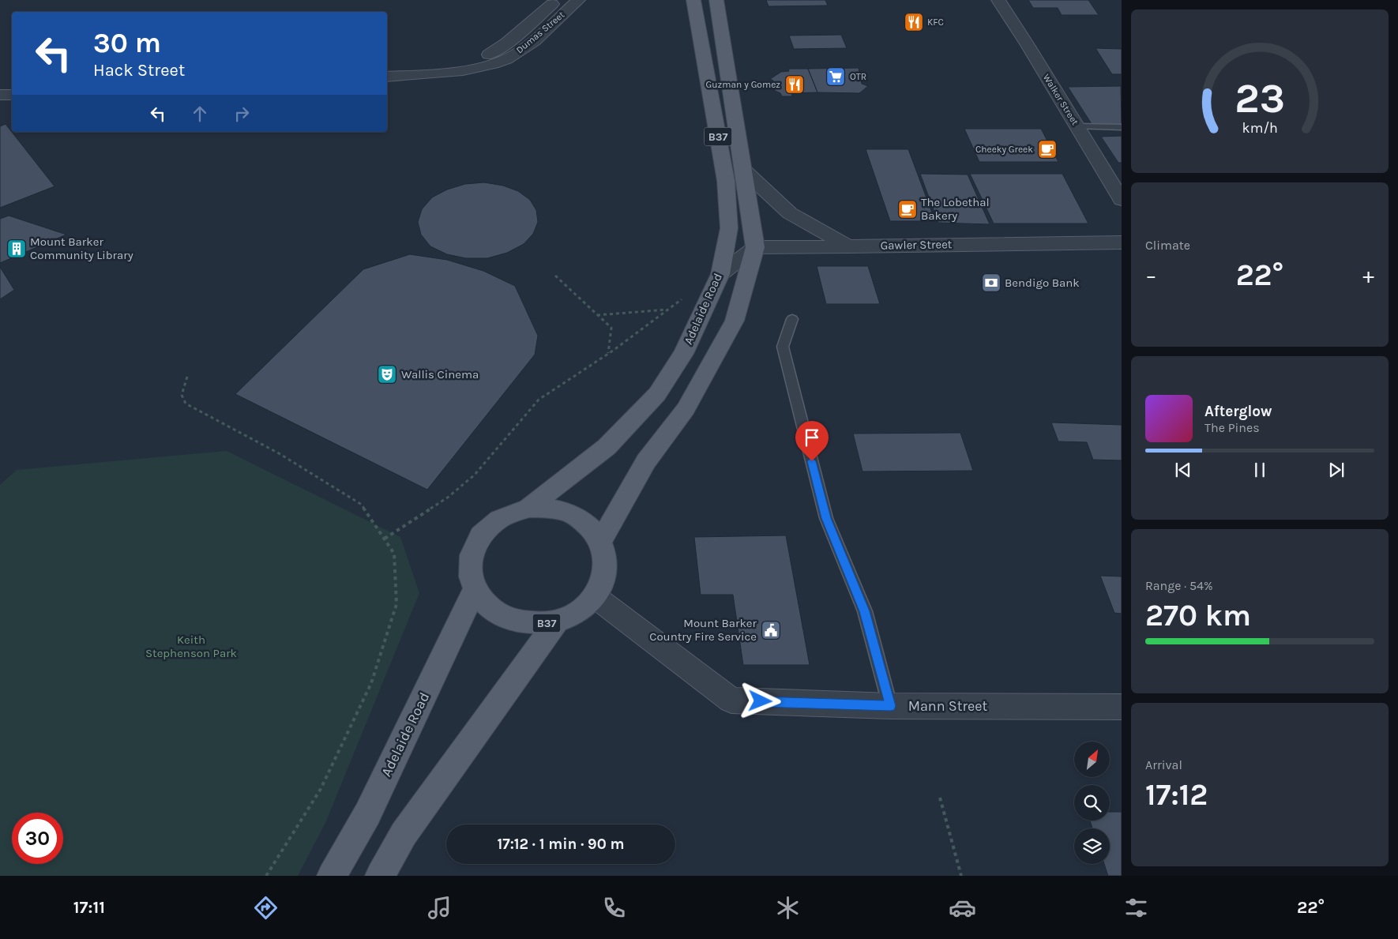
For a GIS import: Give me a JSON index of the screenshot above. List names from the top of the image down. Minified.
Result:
{"streets":{"main road":["B37","Adelaide Road"],"street":["Dumas Street","Walker Street","Gawler Street","Mann Street"]},"crossings":[["B37","Gawler Street"],["B37","Adelaide Road"],["B37","Mann Street"],["Adelaide Road","Mann Street"]],"parks":["Keith Stephenson Park"],"places":{"restaurant":["KFC","Guzman y Gomez"],"supermarket":["OTR"],"cafe":["Cheeky Greek","The Lobethal Bakery"],"building":["Mount Barker Community Library"],"bank":["Bendigo Bank"],"theatre":["Wallis Cinema"],"public building":["Mount Barker Country Fire Service"]},"north":"top right","page":{"turn":["30 m","Hack Street"],"tile":["Climate",["Range · 54%","270 km"],["Arrival","17:12"]],"heat":["−","22°","+"],"song":["Afterglow","The Pines"],"limit":"30","trip":"17:12 · 1 min · 90 m","tabs":["17:11","22°"],"gauge":["23","km/h"]}}
